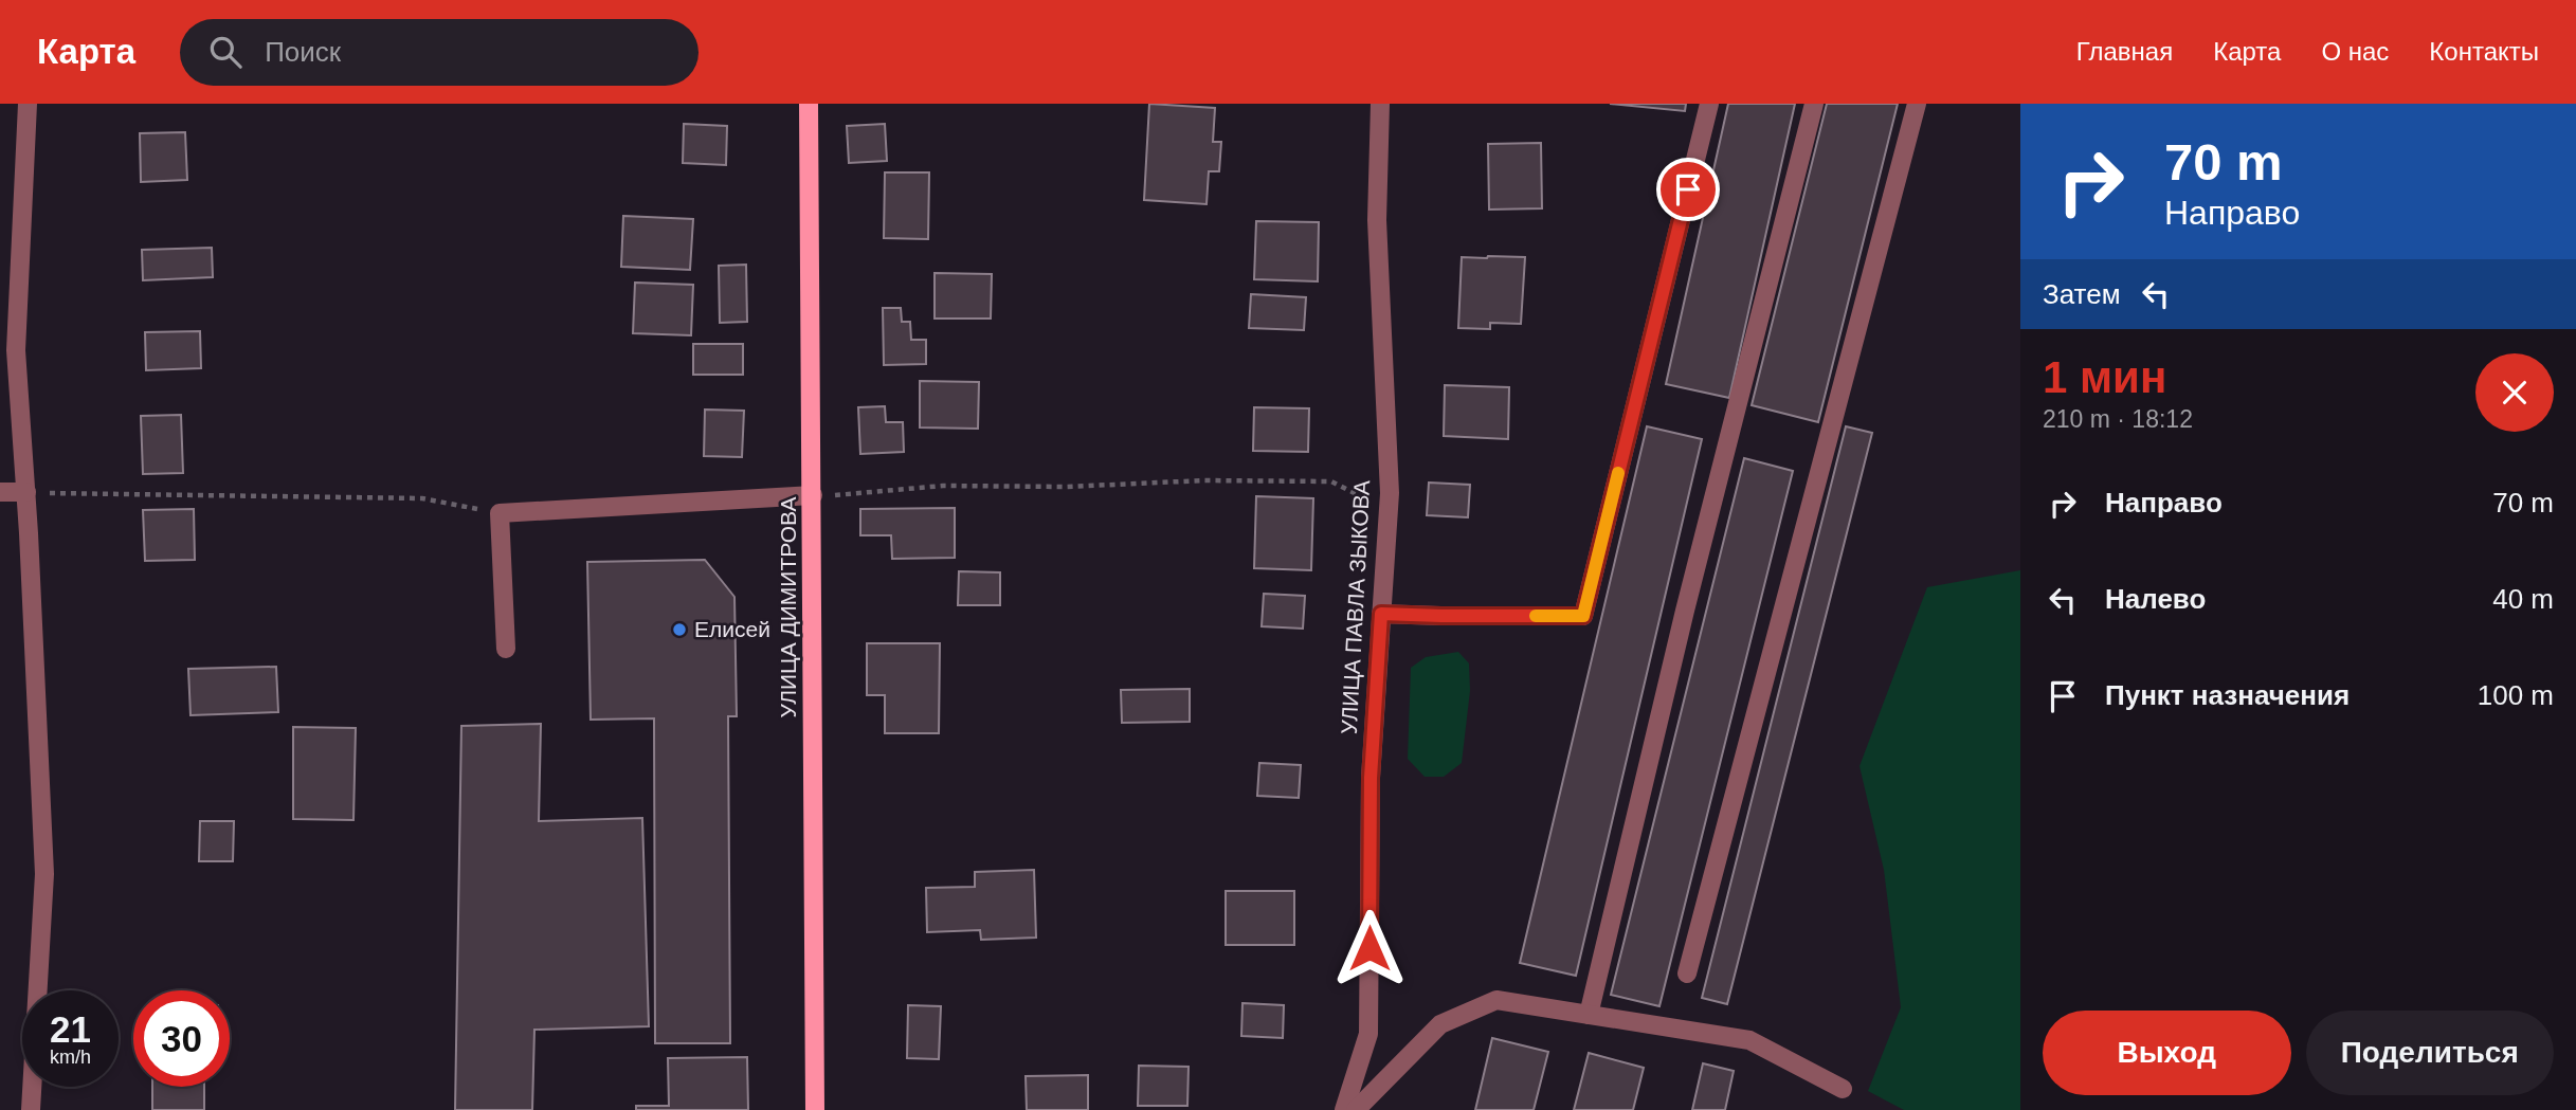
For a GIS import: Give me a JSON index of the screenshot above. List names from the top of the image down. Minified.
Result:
{"streets":{"main road":["УЛИЦА ДИМИТРОВА"],"street":["УЛИЦА ПАВЛА ЗЫКОВА"]},"places":["Елисей"],"page":{"header":"Карта","search":"Поиск","nav":["Главная","Карта","О нас","Контакты"],"turn":["70 m","Направо"],"then":"Затем","heading":["1 мин","210 m · 18:12"],"list":[{"name":"Направо","value":"70 m"},{"name":"Налево","value":"40 m"},{"name":"Пункт назначения","value":"100 m"}],"speed":"21 km/h","limit":"30","buttons":["Выход","Поделиться"]}}
